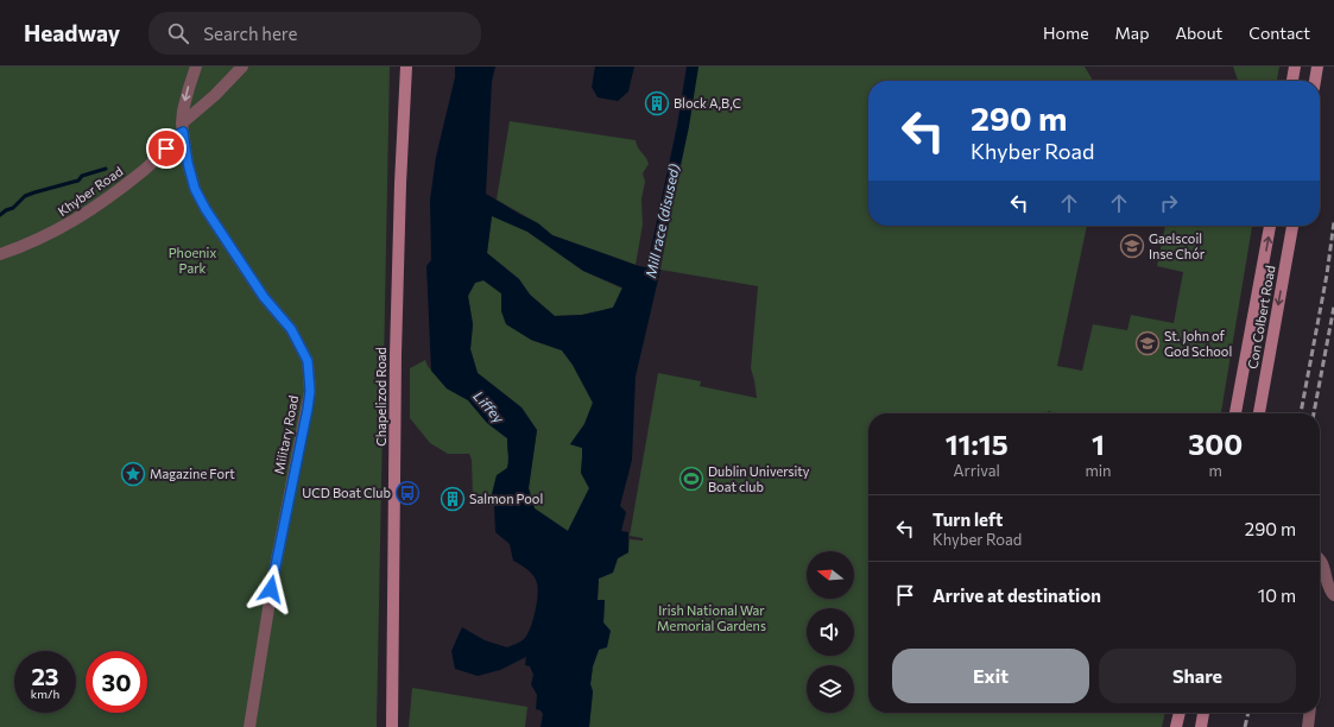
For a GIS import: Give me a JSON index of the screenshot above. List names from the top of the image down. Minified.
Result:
{"streets":{"main road":["Con Colbert Road","Chapelizod Road"],"street":["Khyber Road","Military Road"]},"crossings":[["Khyber Road","Military Road"]],"water":["Mill race (disused)","Liffey"],"parks":["Phoenix Park","Irish National War Memorial Gardens"],"places":{"building":["Block A,B,C","Salmon Pool"],"school or university":["Gaelscoil Inse Chór","St. John of God School"],"place":["Magazine Fort"],"sports":["Dublin University Boat club"],"bus stop":["UCD Boat Club"]},"north":"left","page":{"header":"Headway","search":"Search here","nav":["Home","Map","About","Contact"],"turn":["290 m","Khyber Road"],"eta":["11:15","Arrival","1","min","300","m"],"list":[{"name":"Turn left","note":"Khyber Road","value":"290 m"},{"name":"Arrive at destination","value":"10 m"}],"buttons":["Exit","Share"],"speed":"23 km/h","limit":"30"}}
